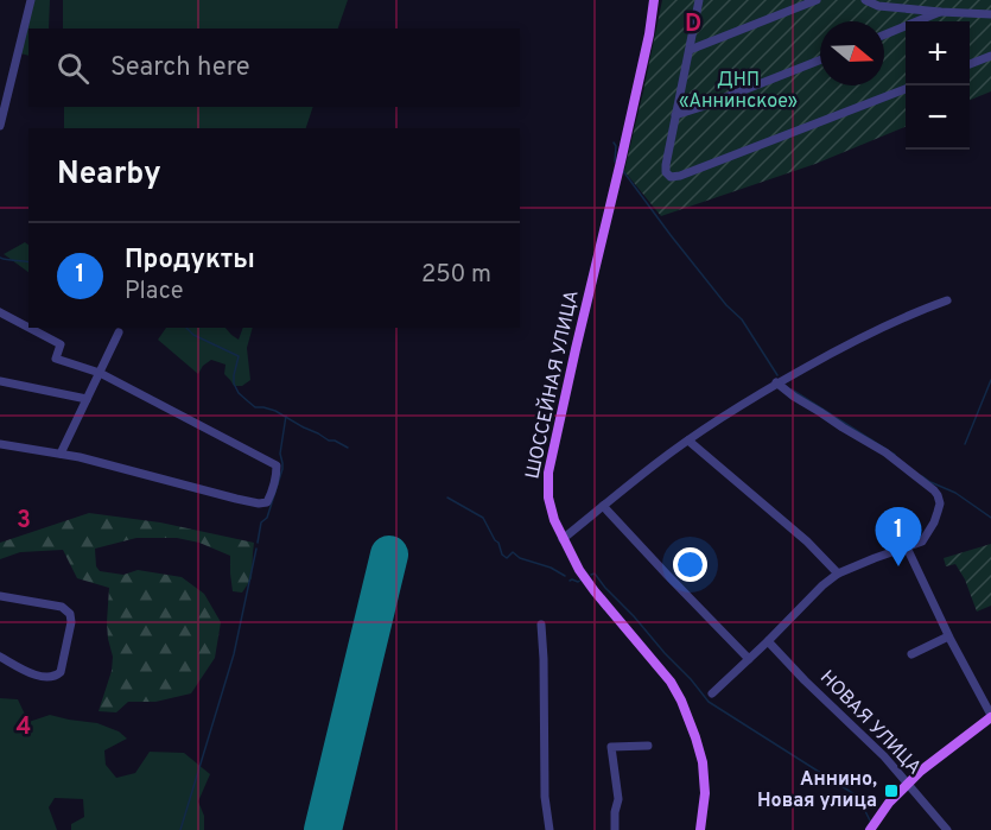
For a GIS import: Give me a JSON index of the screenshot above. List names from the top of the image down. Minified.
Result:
{"streets":{"main road":["ШОССЕЙНАЯ УЛИЦА"],"street":["НОВАЯ УЛИЦА"]},"parks":["ДНП «Аннинское»"],"places":{"transit":["Аннино, Новая улица"]},"north":"right","page":{"map_buttons":["+","−"],"search":"Search here","heading":"Nearby","list":[{"mark":"1","name":"Продукты","note":"Place","value":"250 m"}],"pins":"1"},"grid":{"columns":["D"],"rows":["3","4"]}}
